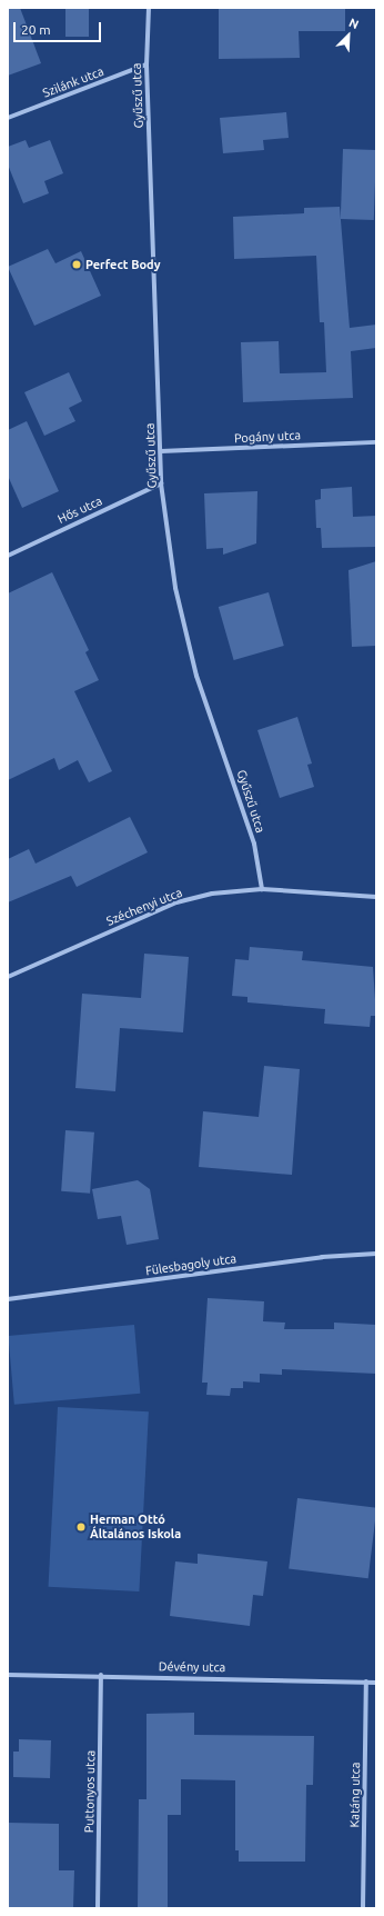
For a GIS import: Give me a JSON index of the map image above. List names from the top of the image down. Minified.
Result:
{"streets":{"street":["Szilánk utca","Gyűszű utca","Pogány utca","Hős utca","Széchenyi utca","Fülesbagoly utca","Dévény utca","Puttonyos utca","Katáng utca"]},"crossings":[["Szilánk utca","Gyűszű utca"],["Gyűszű utca","Pogány utca"],["Gyűszű utca","Hős utca"],["Gyűszű utca","Széchenyi utca"],["Dévény utca","Puttonyos utca"],["Dévény utca","Katáng utca"]],"places":["Perfect Body","Herman Ottó Általános Iskola"],"scale_bar":"20 m","north":"top right"}
